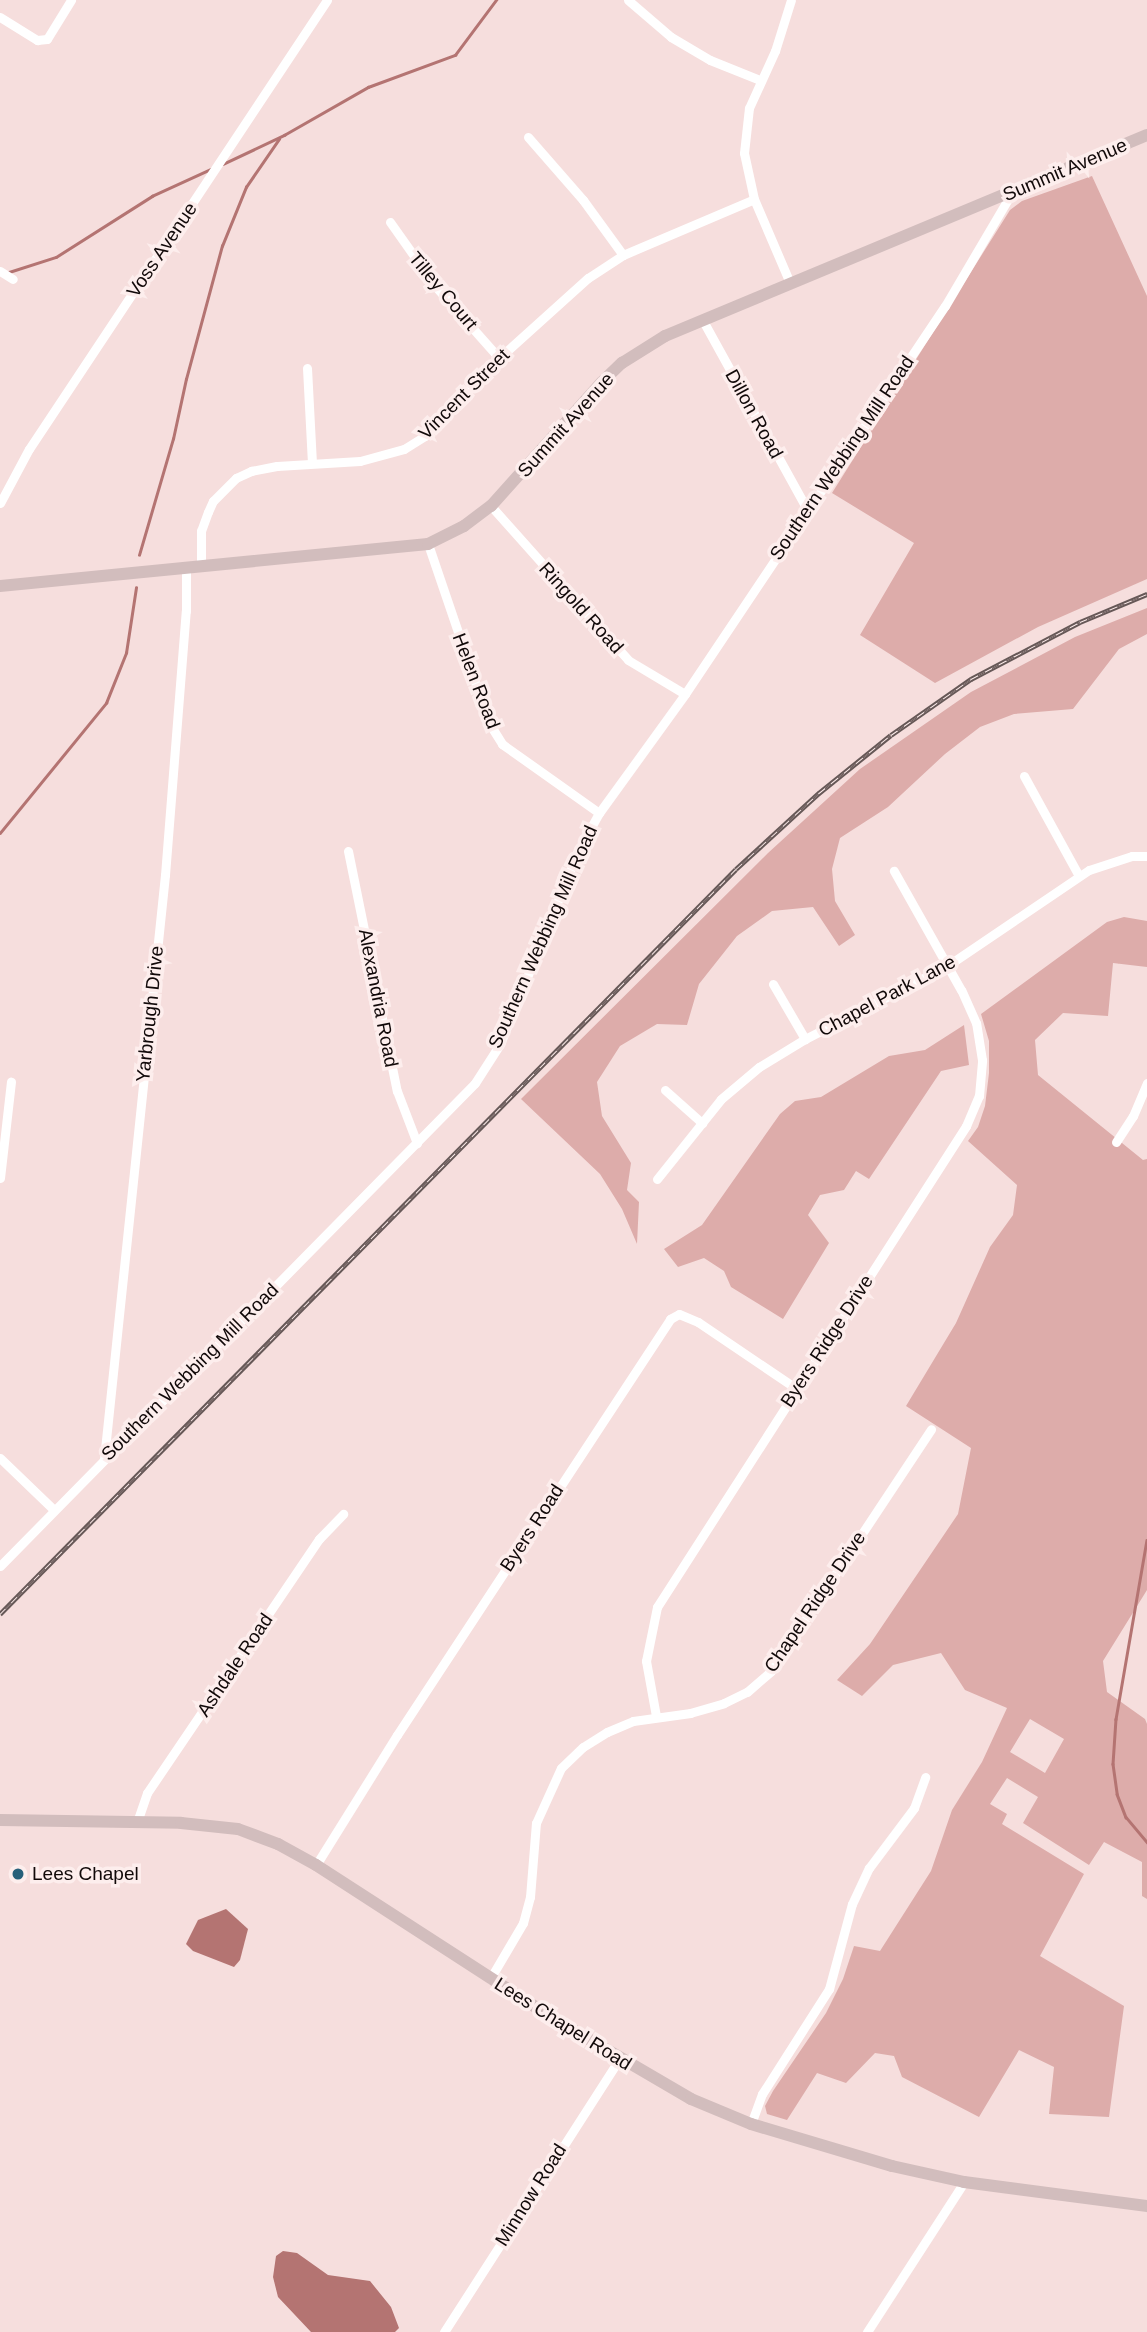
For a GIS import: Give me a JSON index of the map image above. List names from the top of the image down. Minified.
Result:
{"streets":{"main road":["Summit Avenue","Lees Chapel Road"],"street":["Voss Avenue","Tilley Court","Vincent Street","Dillon Road","Southern Webbing Mill Road","Ringold Road","Helen Road","Chapel Park Lane","Alexandria Road","Yarbrough Drive","Byers Ridge Drive","Byers Road","Chapel Ridge Drive","Ashdale Road","Minnow Road"]},"crossings":[["Summit Avenue","Vincent Street"],["Summit Avenue","Dillon Road"],["Summit Avenue","Southern Webbing Mill Road"],["Summit Avenue","Ringold Road"],["Summit Avenue","Helen Road"],["Summit Avenue","Yarbrough Drive"],["Tilley Court","Vincent Street"],["Dillon Road","Southern Webbing Mill Road"],["Southern Webbing Mill Road","Ringold Road"],["Southern Webbing Mill Road","Helen Road"],["Southern Webbing Mill Road","Alexandria Road"],["Southern Webbing Mill Road","Yarbrough Drive"],["Chapel Park Lane","Byers Ridge Drive"],["Byers Ridge Drive","Byers Road"],["Byers Ridge Drive","Chapel Ridge Drive"],["Byers Road","Lees Chapel Road"],["Chapel Ridge Drive","Lees Chapel Road"],["Ashdale Road","Lees Chapel Road"],["Lees Chapel Road","Minnow Road"]],"places":["Lees Chapel"]}
